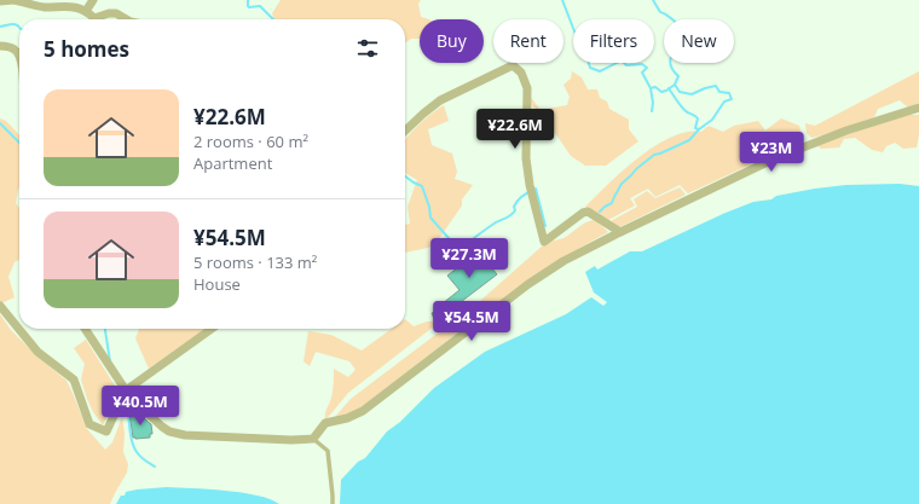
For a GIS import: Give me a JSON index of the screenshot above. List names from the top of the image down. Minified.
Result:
{"page":{"chip":["Buy","Rent","Filters","New"],"heading":"5 homes","list":[{"name":"¥22.6M","note":"2 rooms · 60 m² · Apartment"},{"name":"¥54.5M","note":"5 rooms · 133 m² · House"}],"price":["¥22.6M","¥23M","¥27.3M","¥54.5M","¥40.5M"]}}
